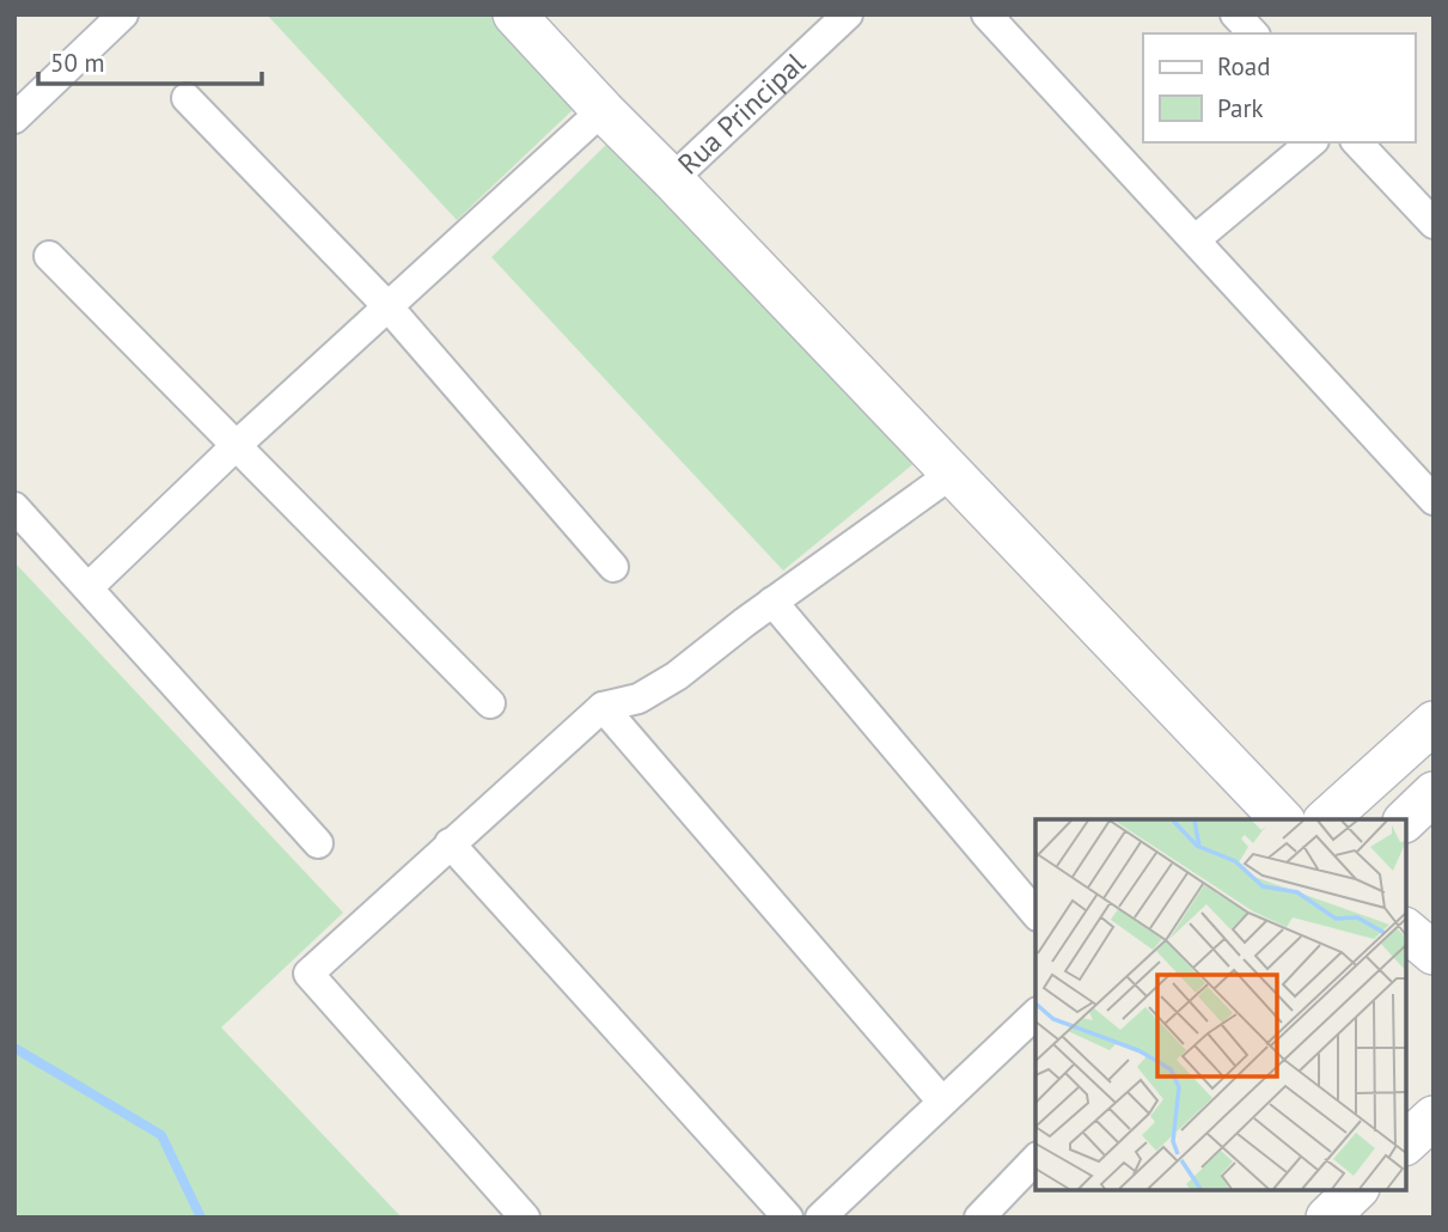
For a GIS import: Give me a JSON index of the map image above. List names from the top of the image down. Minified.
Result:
{"streets":{"street":["Rua Principal"]},"legend":["Road","Park"],"scale_bar":"50 m"}
